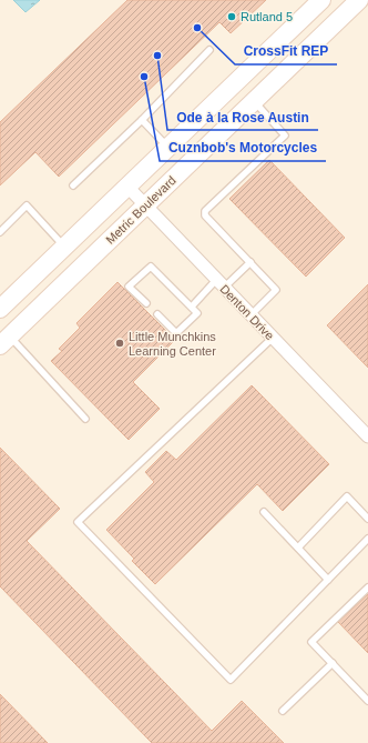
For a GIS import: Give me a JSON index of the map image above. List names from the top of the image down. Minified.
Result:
{"streets":{"main road":["Metric Boulevard"],"street":["Denton Drive"]},"crossings":[["Metric Boulevard","Denton Drive"]],"places":["Rutland 5","CrossFit REP","Ode à la Rose Austin","Cuznbob's Motorcycles","Little Munchkins Learning Center"]}
